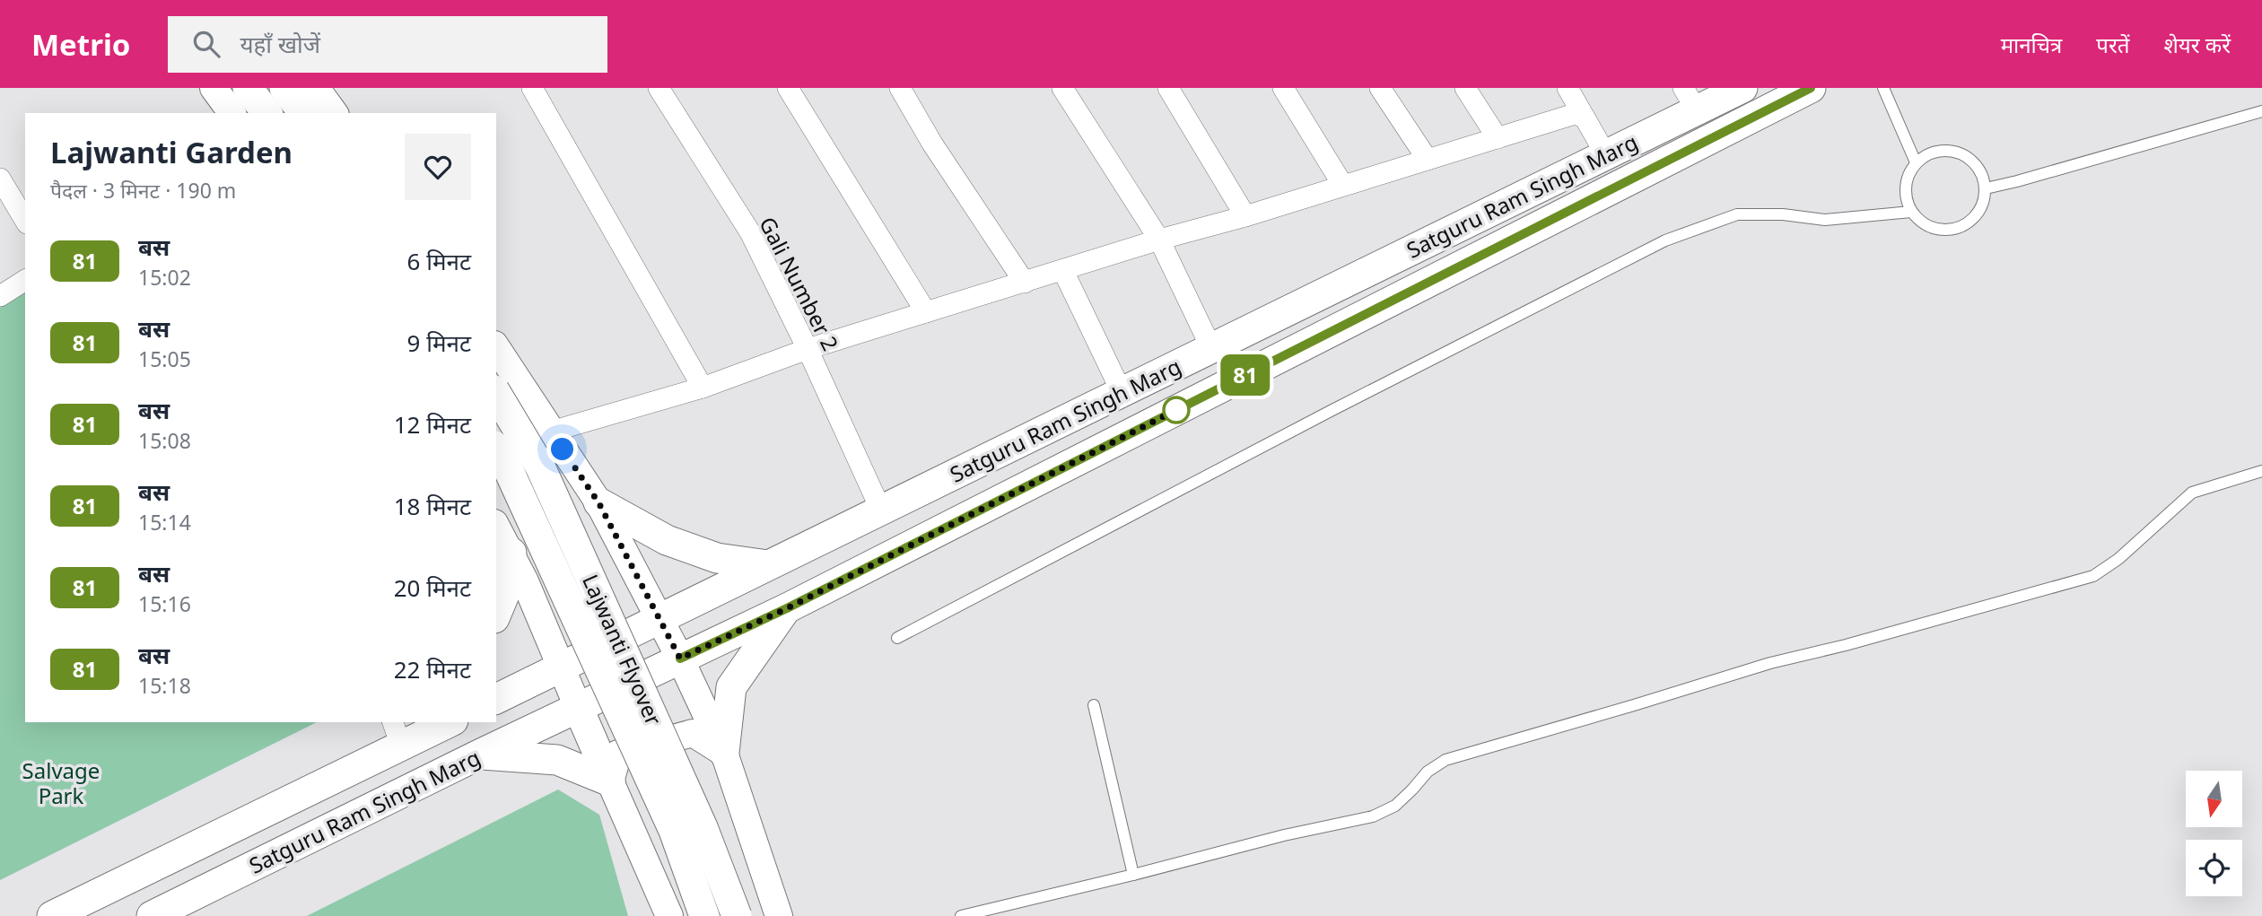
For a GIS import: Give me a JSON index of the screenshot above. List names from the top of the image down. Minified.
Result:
{"streets":{"main road":["Satguru Ram Singh Marg","Lajwanti Flyover"],"street":["Gali Number 2"]},"crossings":[["Satguru Ram Singh Marg","Gali Number 2"]],"parks":["Salvage Park"],"lines":["bus line 81"],"north":"bottom","page":{"header":"Metrio","search":"यहाँ खोजें","nav":["मानचित्र","परतें","शेयर करें"],"on_map":"81","heading":["Lajwanti Garden","पैदल · 3 मिनट · 190 m"],"list":[{"mark":"81","name":"बस","note":"15:02","value":"6 मिनट"},{"mark":"81","name":"बस","note":"15:05","value":"9 मिनट"},{"mark":"81","name":"बस","note":"15:08","value":"12 मिनट"},{"mark":"81","name":"बस","note":"15:14","value":"18 मिनट"},{"mark":"81","name":"बस","note":"15:16","value":"20 मिनट"},{"mark":"81","name":"बस","note":"15:18","value":"22 मिनट"}]}}
